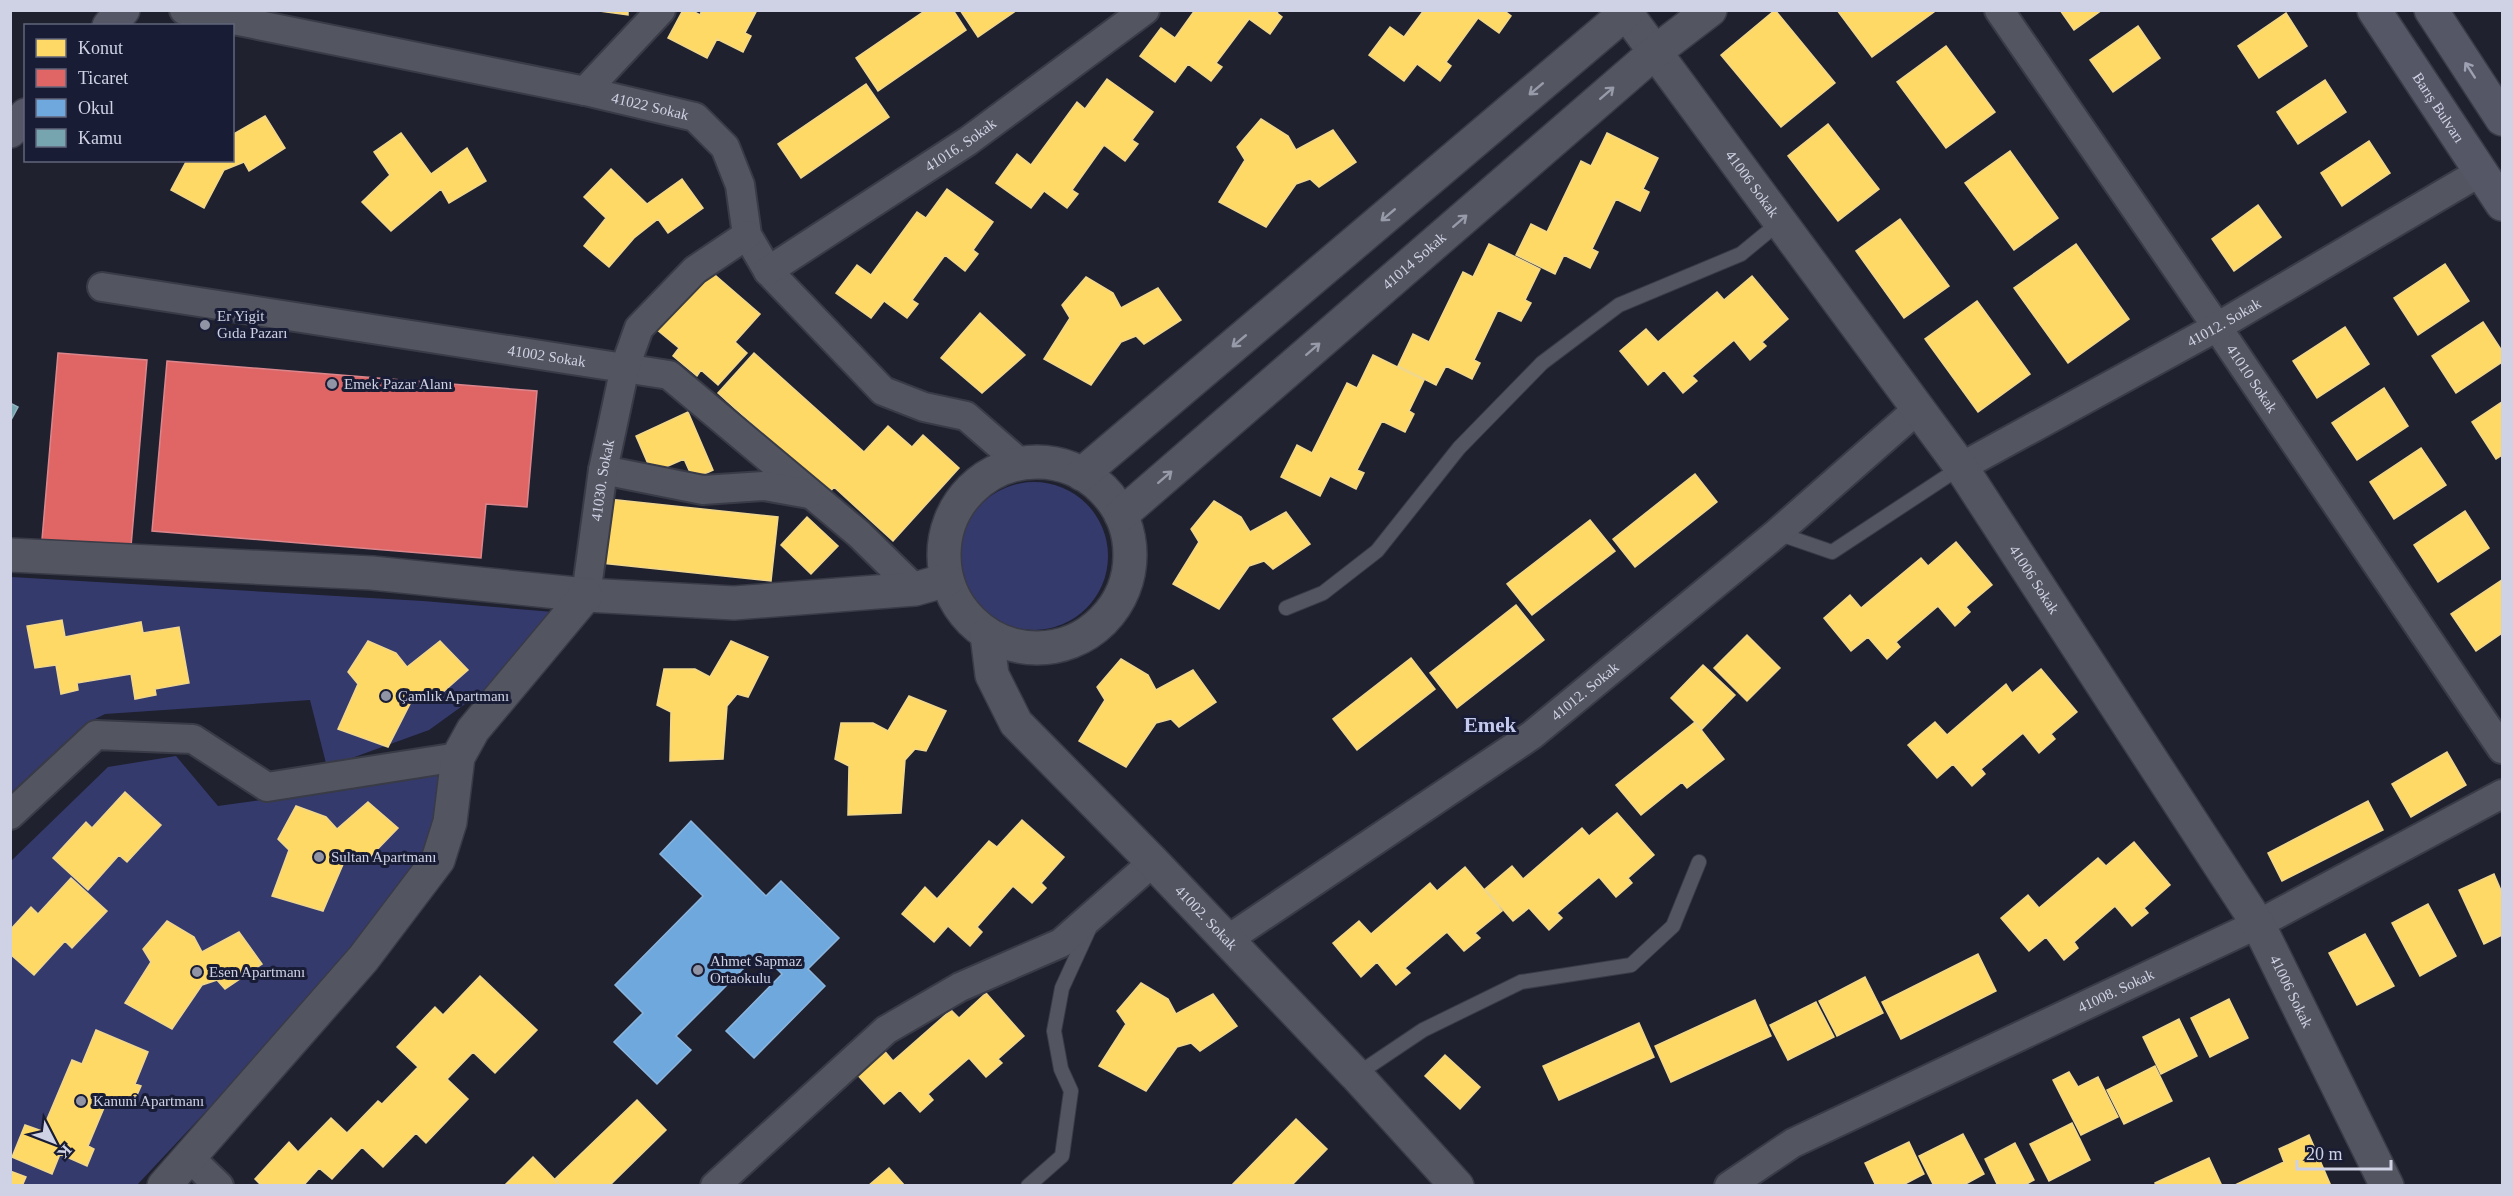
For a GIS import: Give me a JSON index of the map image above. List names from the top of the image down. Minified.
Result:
{"streets":{"main road":["Barış Bulvarı"],"street":["41022 Sokak","41016. Sokak","41006 Sokak","41014 Sokak","41012. Sokak","41002 Sokak","41010 Sokak","41030. Sokak","41002. Sokak","41008. Sokak"]},"crossings":[["41022 Sokak","41016. Sokak"],["41022 Sokak","41014 Sokak"],["41022 Sokak","41030. Sokak"],["41022 Sokak","41002. Sokak"],["Barış Bulvarı","41012. Sokak"],["41006 Sokak","41014 Sokak"],["41006 Sokak","41012. Sokak"],["41006 Sokak","41008. Sokak"],["41014 Sokak","41002. Sokak"],["41012. Sokak","41010 Sokak"],["41012. Sokak","41002. Sokak"],["41002 Sokak","41030. Sokak"]],"districts":["Emek"],"places":["Er Yigit Gıda Pazarı","Emek Pazar Alanı","Çamlık Apartmanı","Sultan Apartmanı","Ahmet Sapmaz Ortaokulu","Esen Apartmanı","Kanuni Apartmanı"],"legend":["Konut","Ticaret","Okul","Kamu"],"scale_bar":"20 m","north":"bottom right"}
